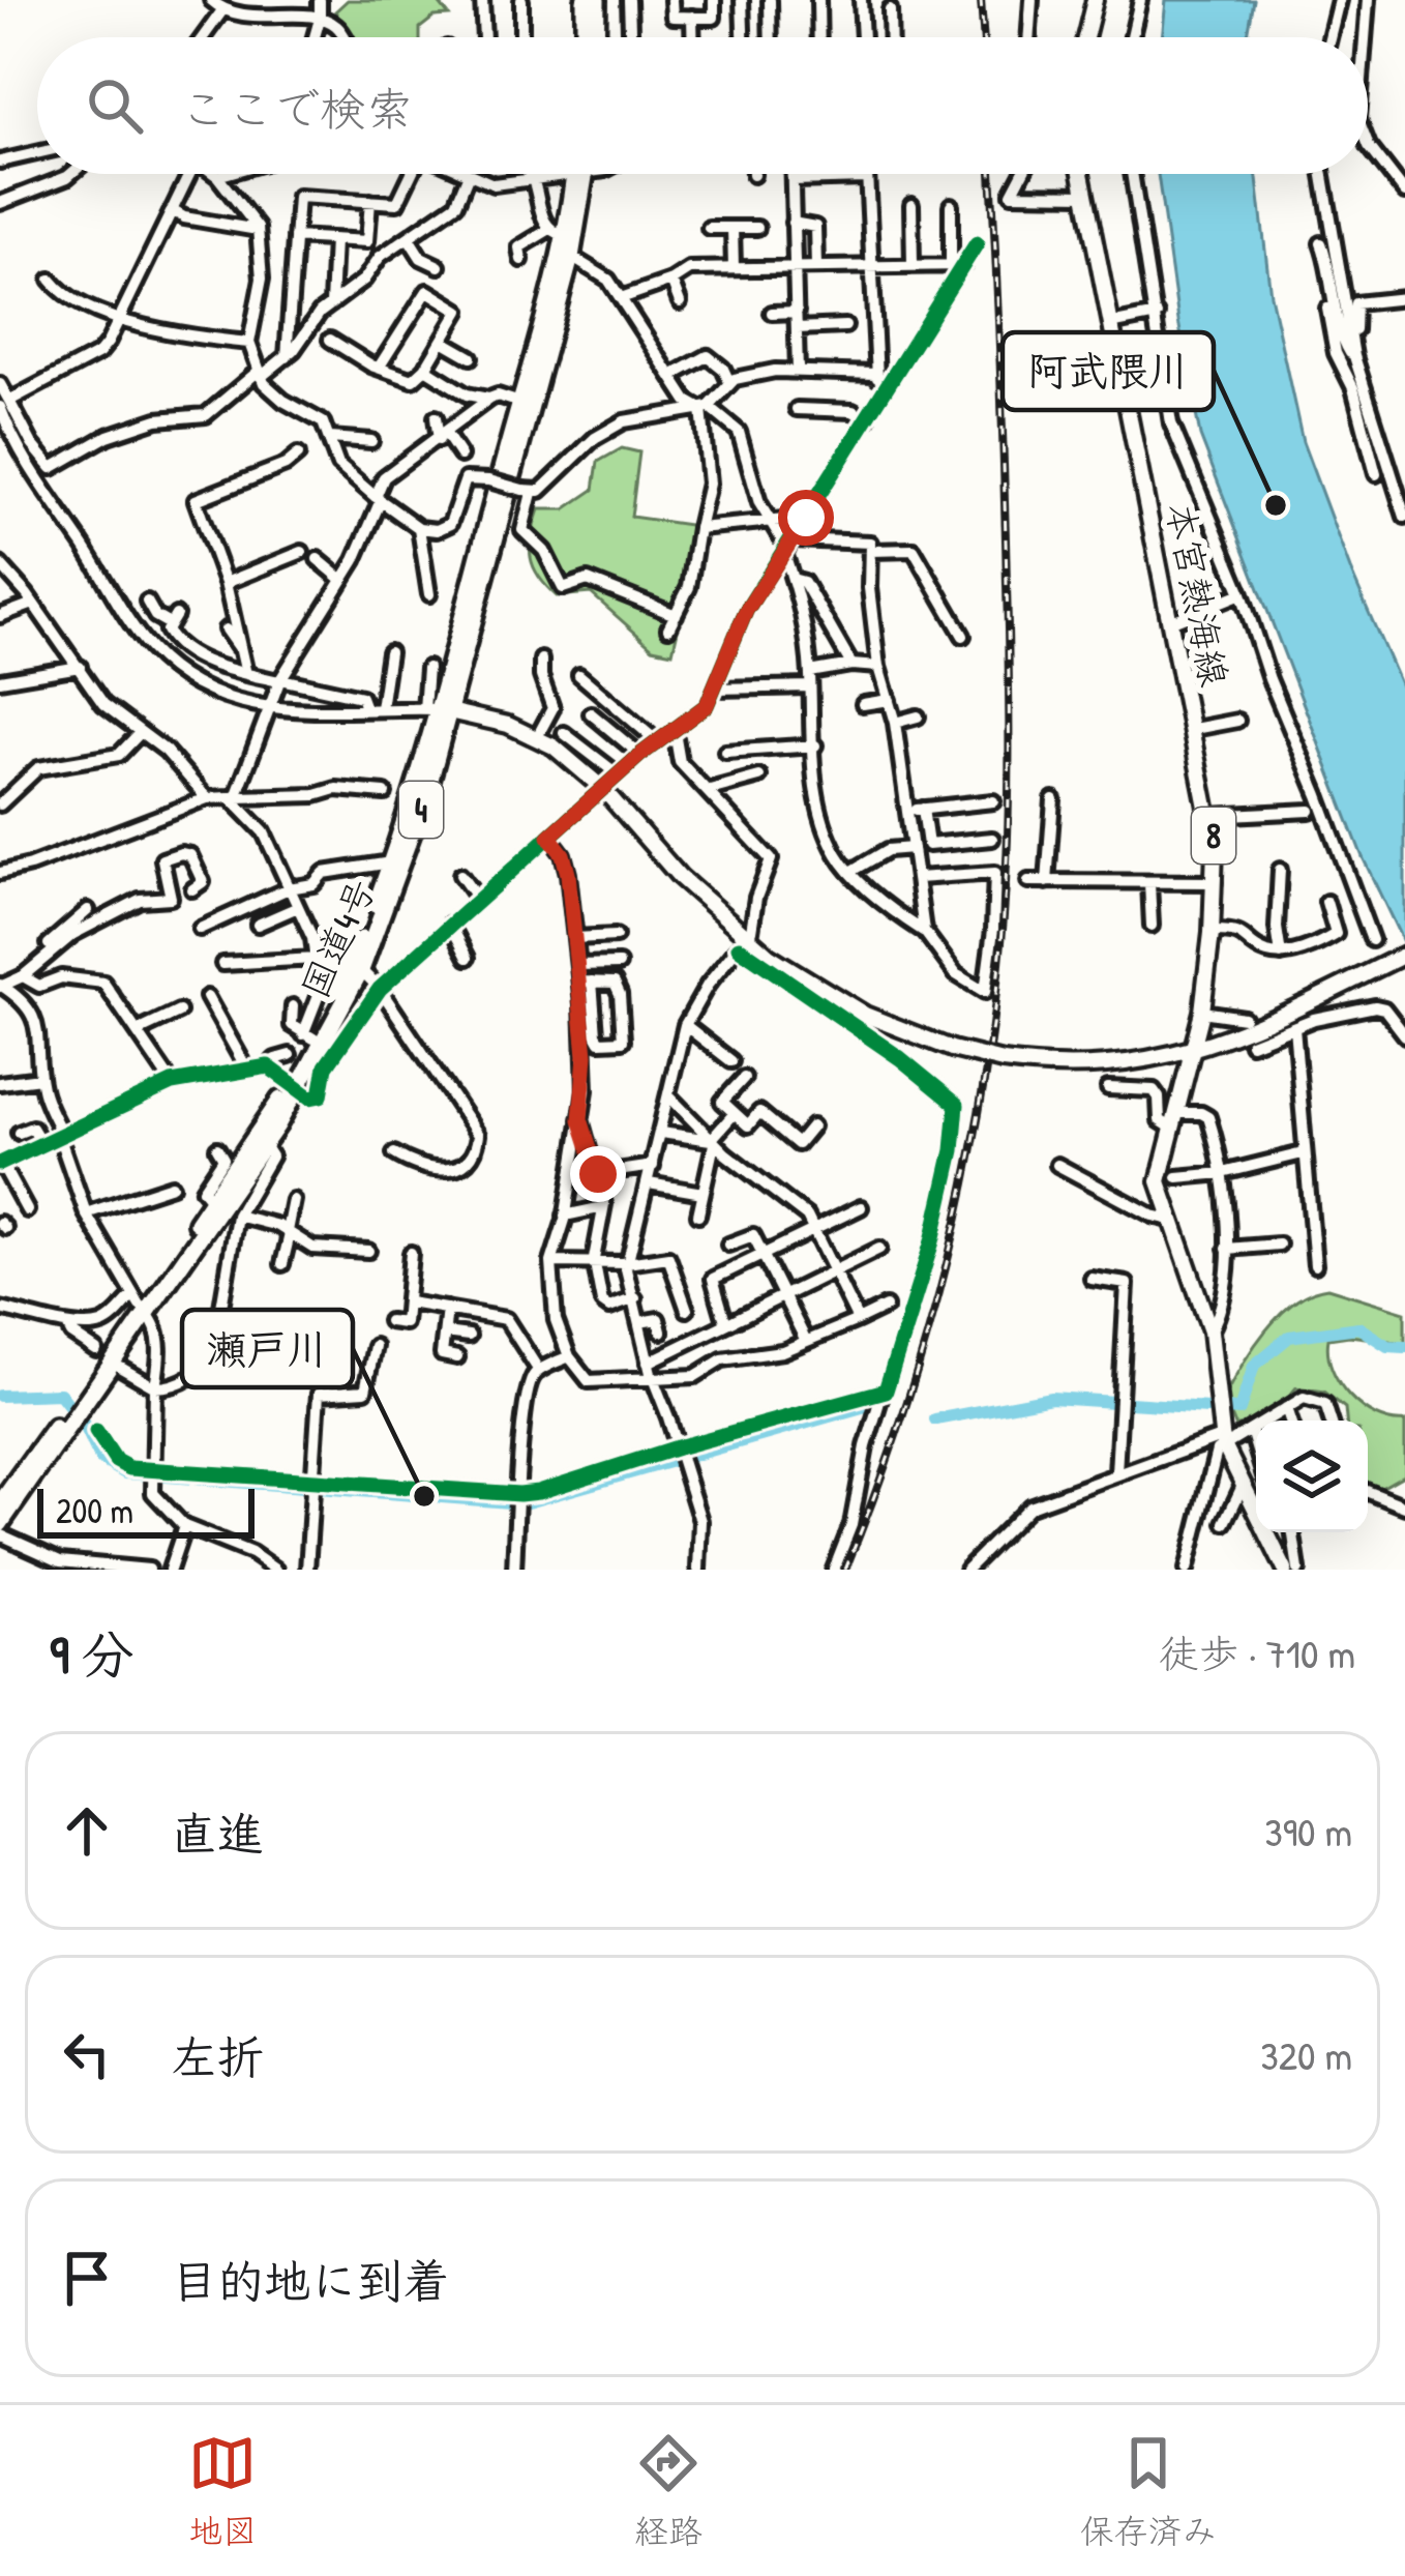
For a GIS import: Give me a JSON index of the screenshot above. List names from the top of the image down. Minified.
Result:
{"streets":{"highway":["4","国道4号"],"main road":["本宮熱海線","8"]},"places":["阿武隈川","瀬戸川"],"scale_bar":"200 m","page":{"search":"ここで検索","scale":"200 m","heading":["9 分","徒歩 · 710 m"],"list":[["直進","390 m"],["左折","320 m"],"目的地に到着"],"nav":["地図","経路","保存済み"]}}
